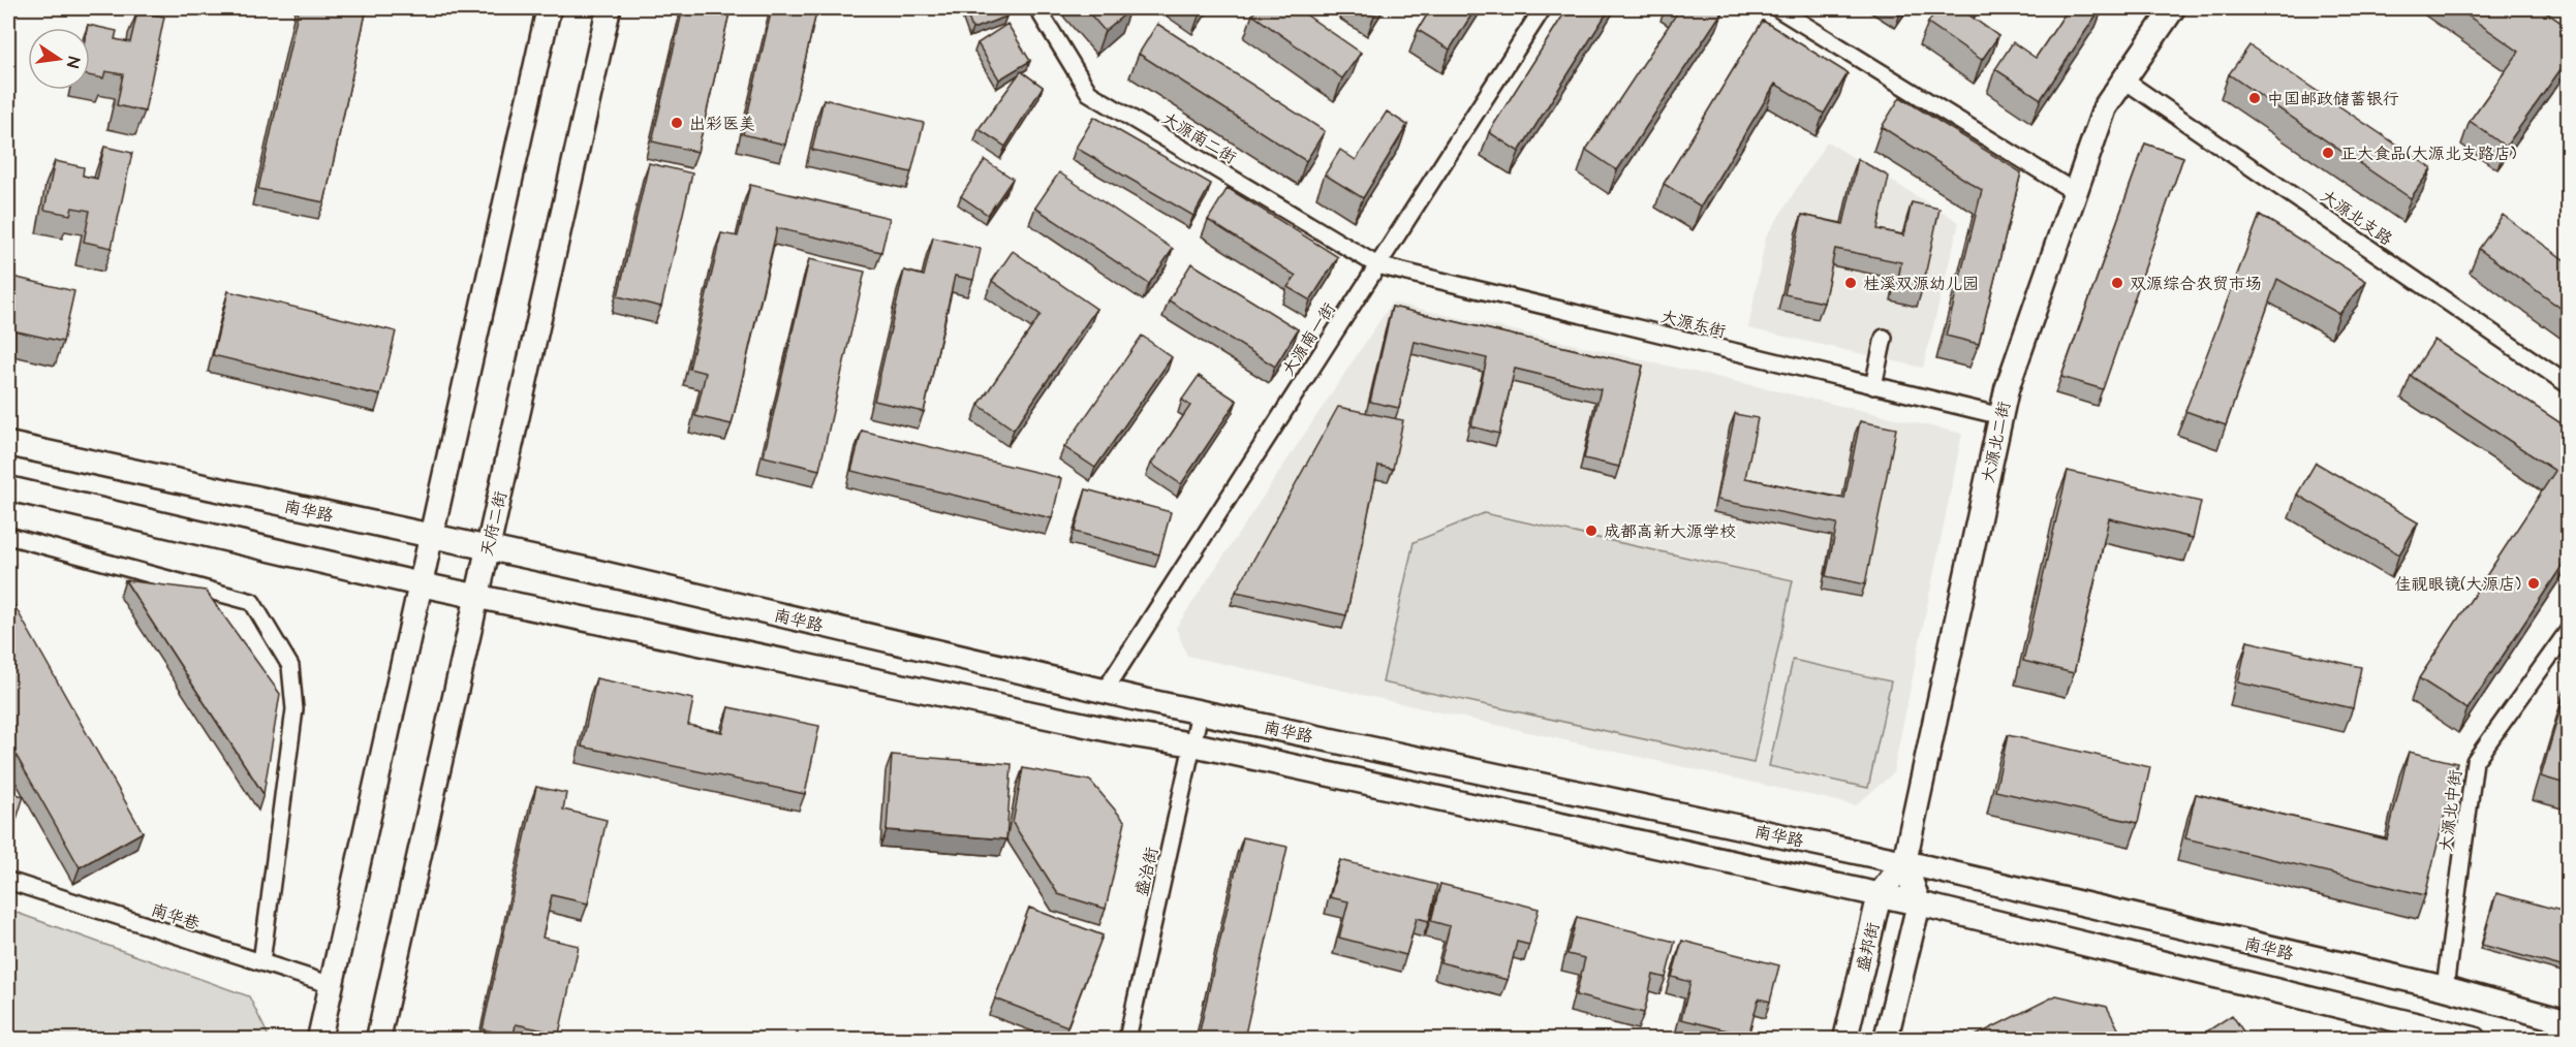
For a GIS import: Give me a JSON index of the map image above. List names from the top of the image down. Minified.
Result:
{"streets":{"main road":["大源北二街","南华路","天府二街","盛邦街"],"street":["大源南二街","大源北支路","大源东街","大源南一街","大源北中街","盛治街","南华巷"]},"crossings":[["大源南二街","大源东街"],["大源南二街","大源南一街"],["大源北支路","大源北二街"],["大源东街","大源南一街"],["大源东街","大源北二街"],["大源南一街","南华路"],["大源北二街","南华路"],["大源北二街","盛邦街"],["南华路","天府二街"],["南华路","大源北中街"],["南华路","盛治街"],["南华路","盛邦街"]],"places":["中国邮政储蓄银行","出彩医美","正大食品(大源北支路店)","桂溪双源幼儿园","双源综合农贸市场","成都高新大源学校","佳视眼镜(大源店)"],"north":"right"}
